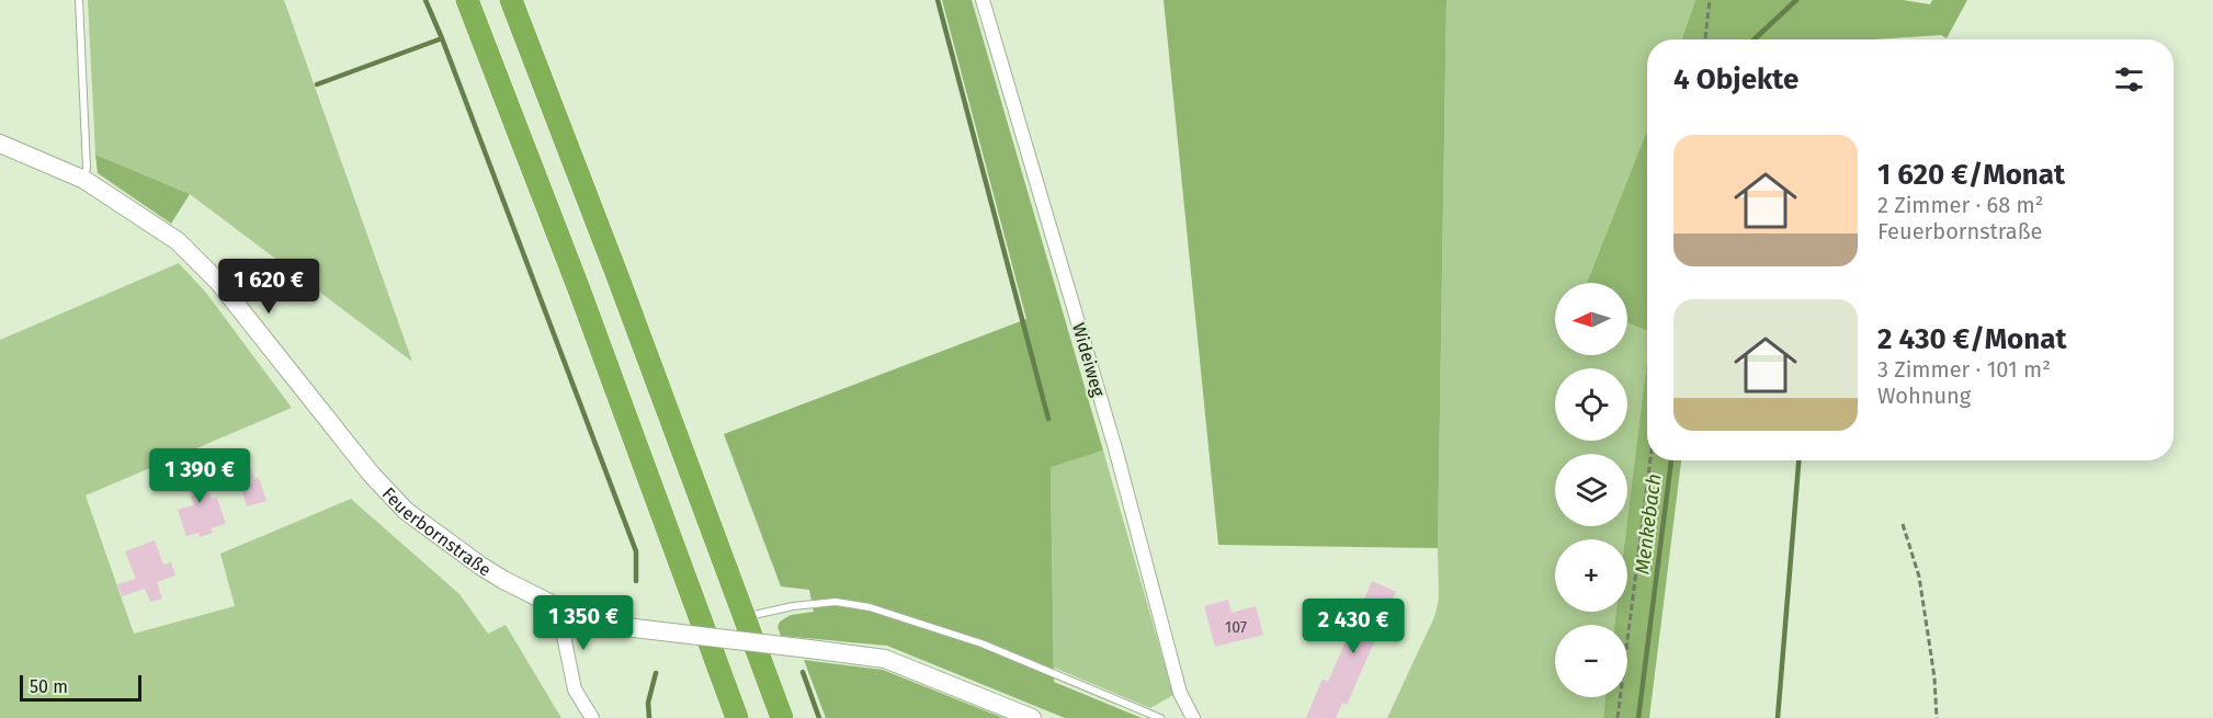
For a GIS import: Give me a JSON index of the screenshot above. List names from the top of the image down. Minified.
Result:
{"streets":{"street":["Wideiweg","Feuerbornstraße"]},"water":["Menkebach"],"house_numbers":["107"],"scale_bar":"50 m","north":"left","page":{"heading":"4 Objekte","list":[{"name":"1 620 €/Monat","note":"2 Zimmer · 68 m² · Feuerbornstraße"},{"name":"2 430 €/Monat","note":"3 Zimmer · 101 m² · Wohnung"}],"price":["1 620 €","1 390 €","1 350 €","2 430 €"],"map_buttons":["+","−"],"scale":"50 m"}}
